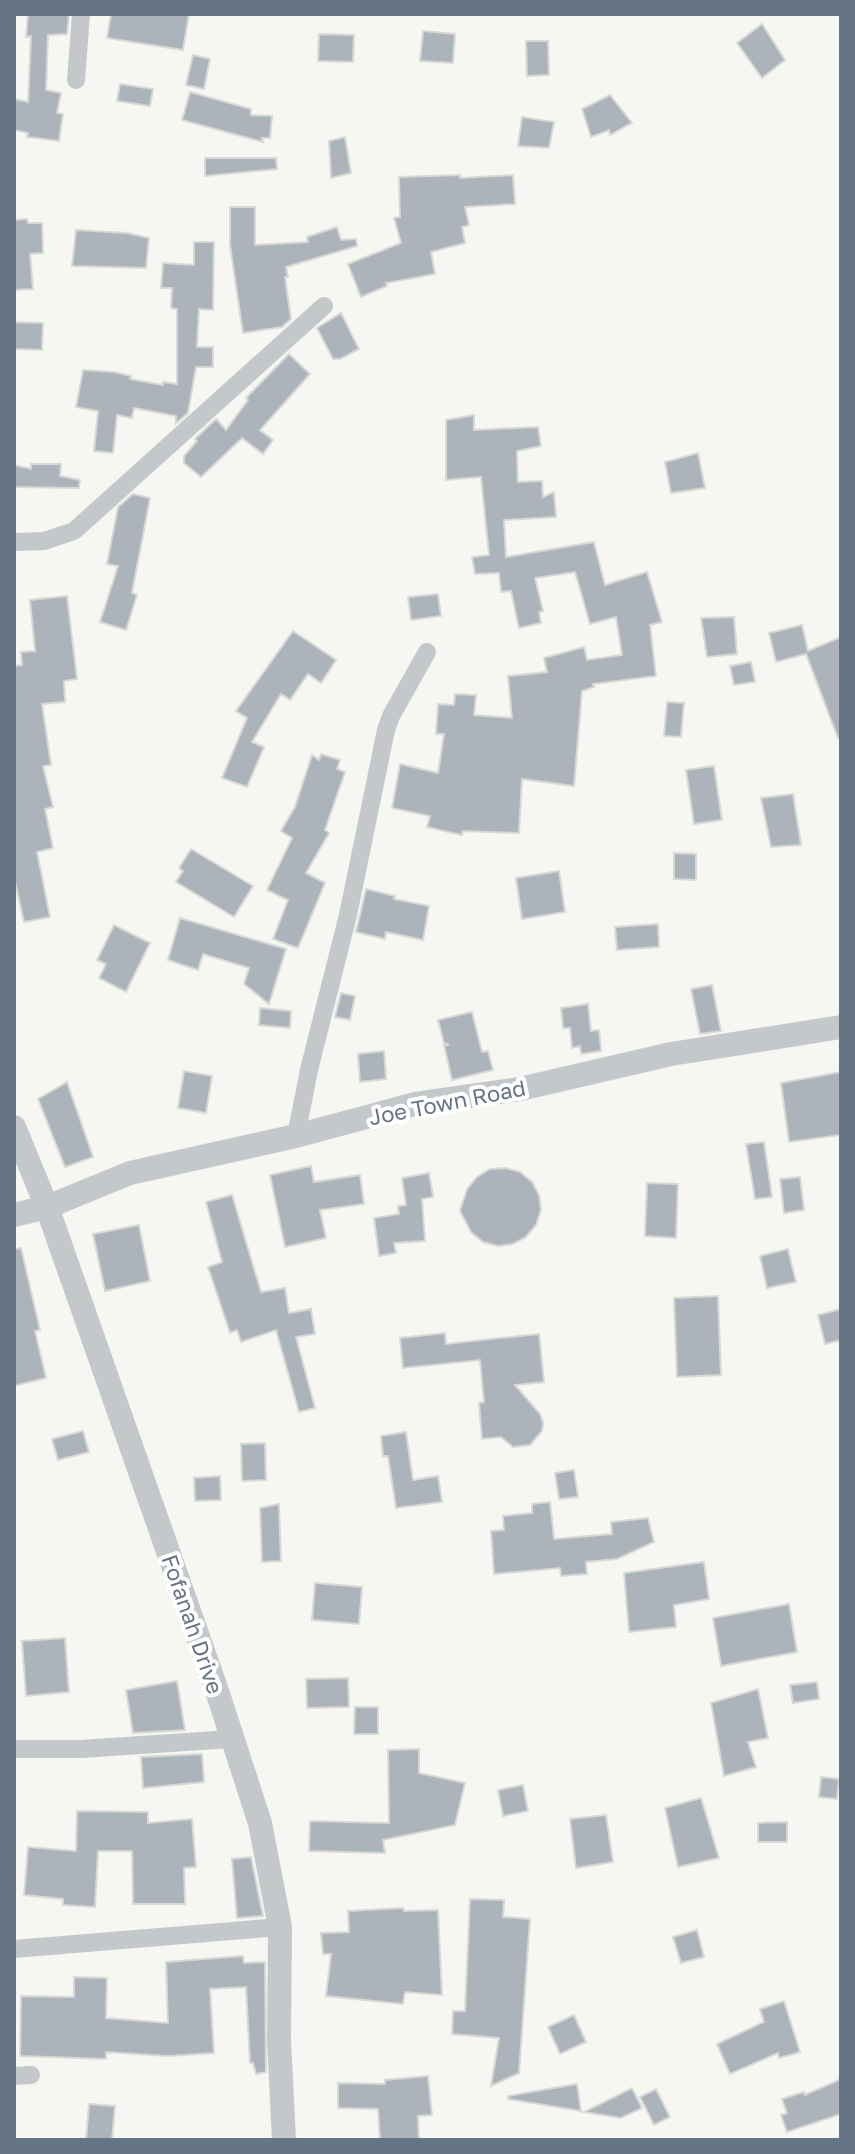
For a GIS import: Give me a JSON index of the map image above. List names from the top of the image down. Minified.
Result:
{"streets":{"street":["Joe Town Road","Fofanah Drive"]},"crossings":[["Joe Town Road","Fofanah Drive"]]}
